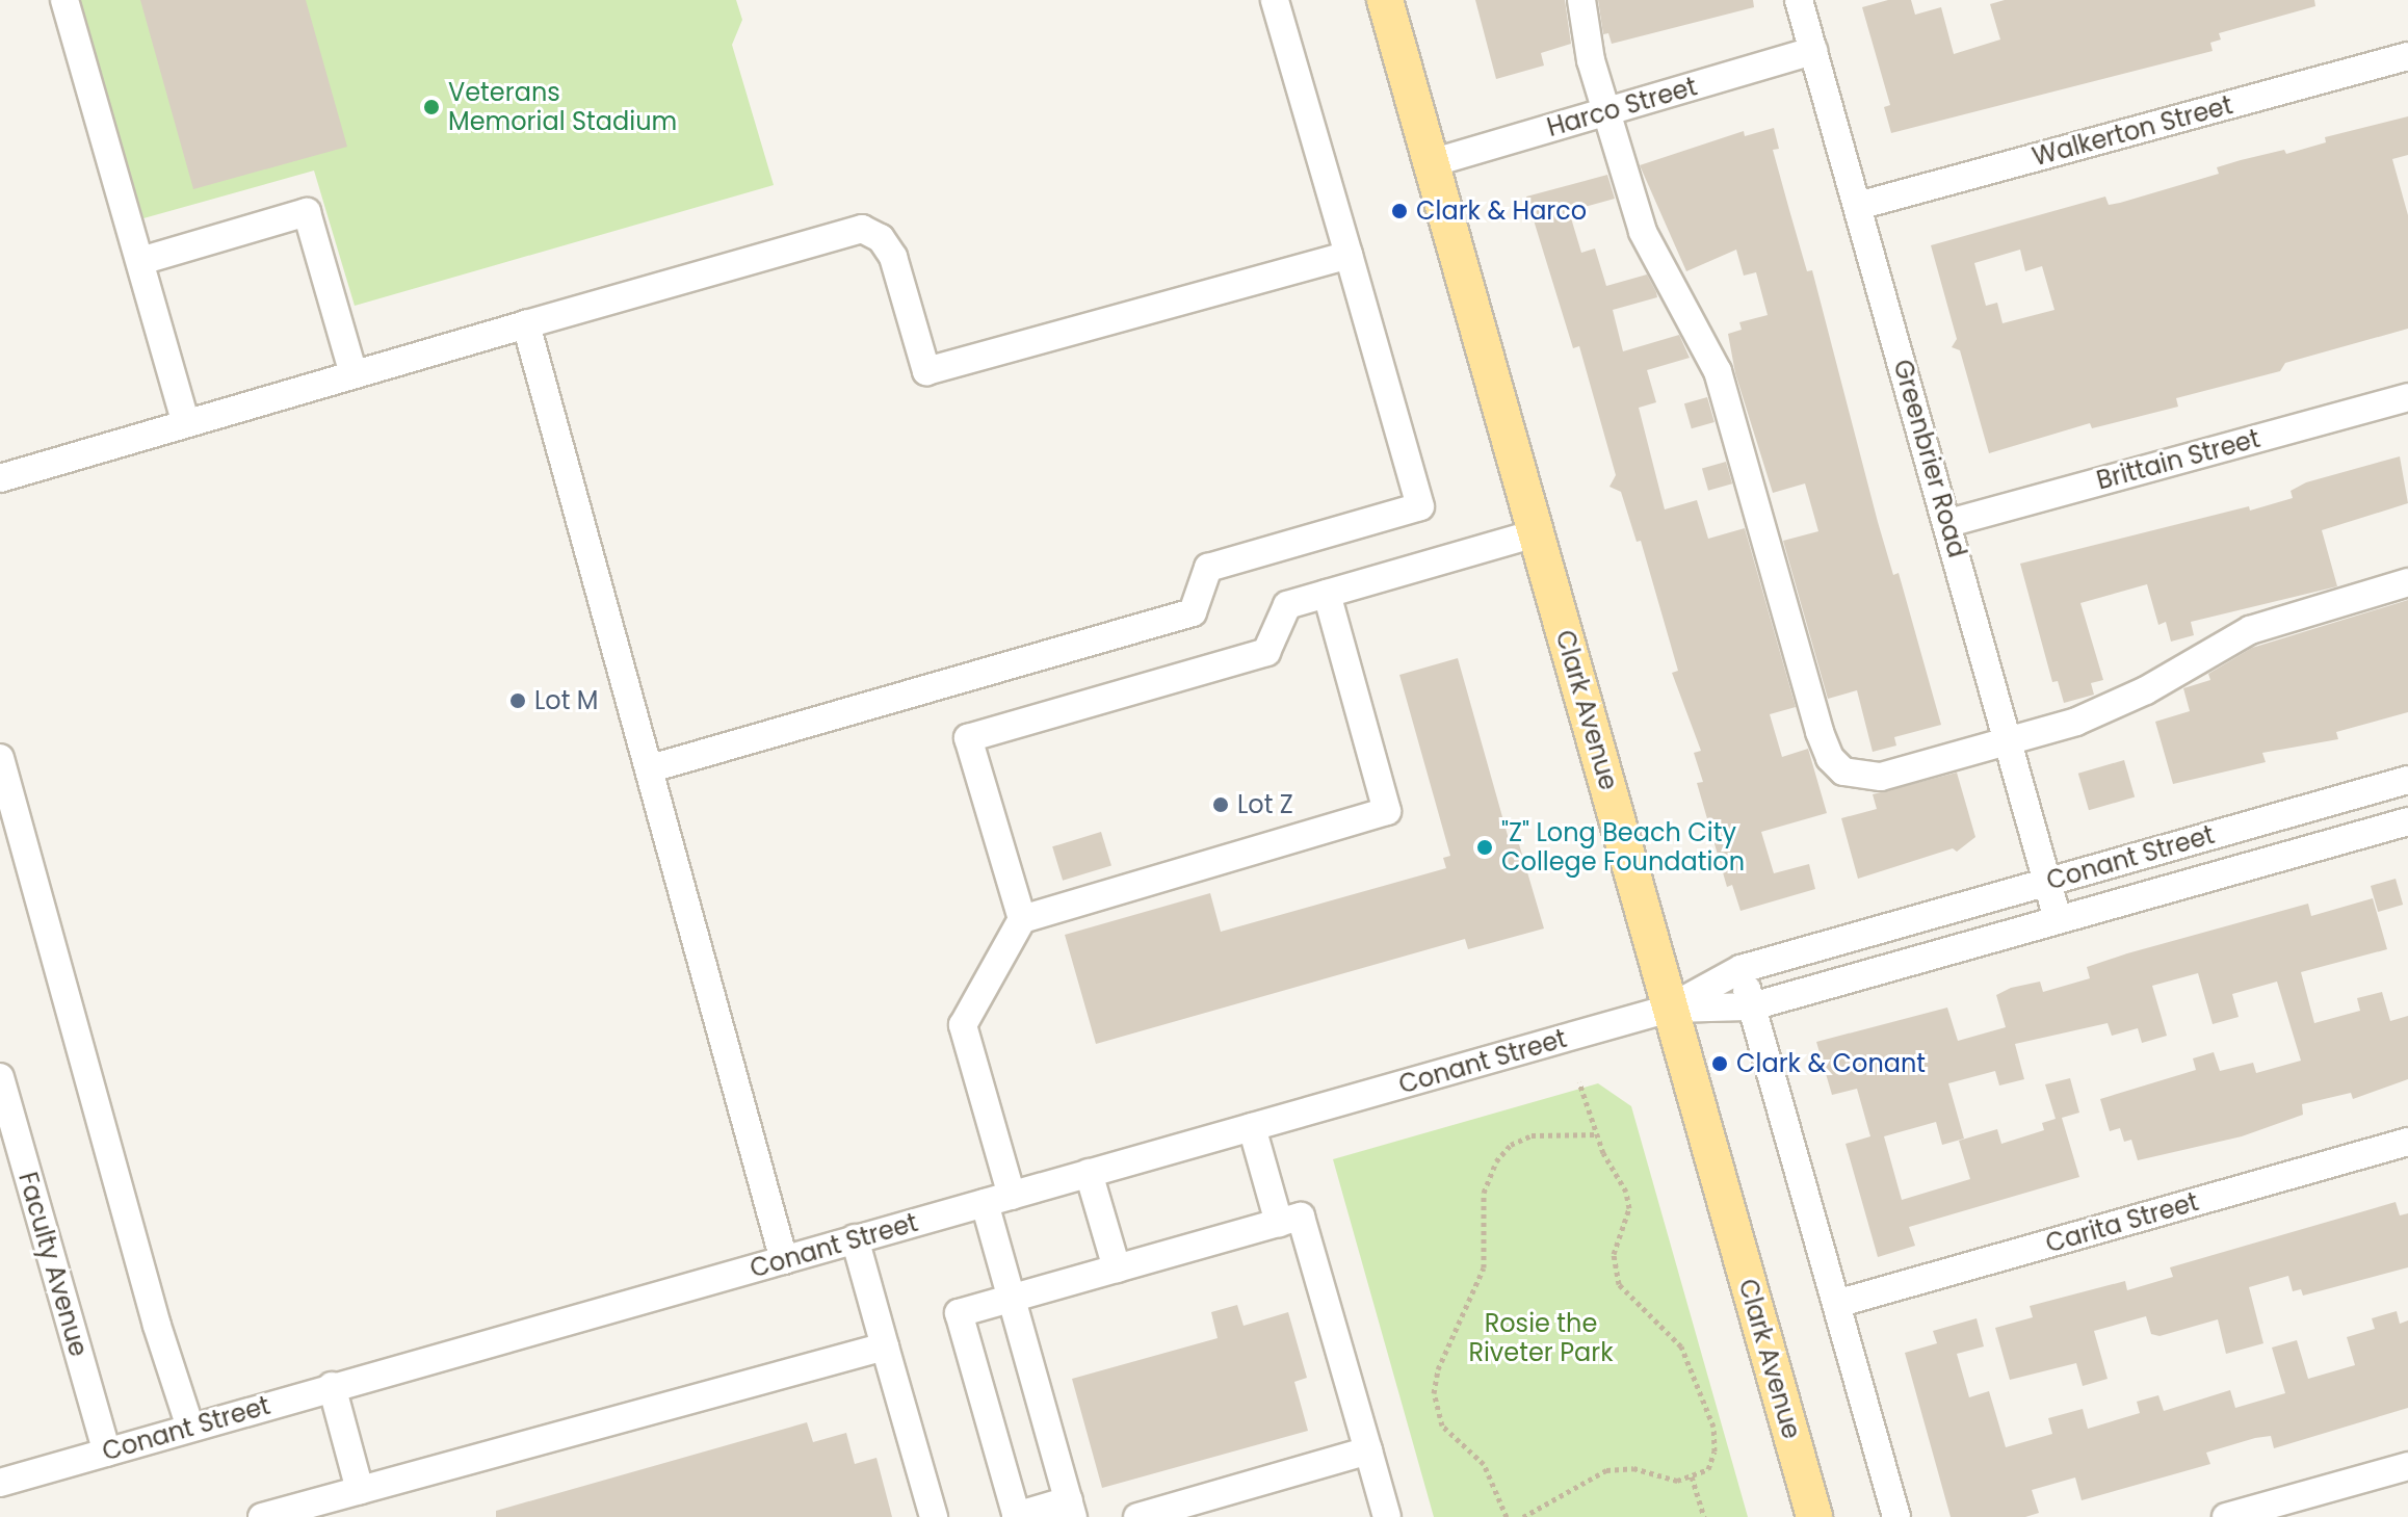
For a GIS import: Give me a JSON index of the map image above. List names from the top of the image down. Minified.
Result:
{"streets":{"main road":["Clark Avenue"],"street":["Harco Street","Walkerton Street","Greenbrier Road","Brittain Street","Conant Street","Carita Street","Faculty Avenue"]},"crossings":[["Harco Street","Greenbrier Road"],["Harco Street","Clark Avenue"],["Walkerton Street","Greenbrier Road"],["Greenbrier Road","Brittain Street"],["Greenbrier Road","Conant Street"],["Clark Avenue","Conant Street"],["Conant Street","Faculty Avenue"]],"parks":["Rosie the Riveter Park"],"places":["Veterans Memorial Stadium","Clark & Harco","Lot M","Lot Z","\"Z\" Long Beach City College Foundation","Clark & Conant"]}
